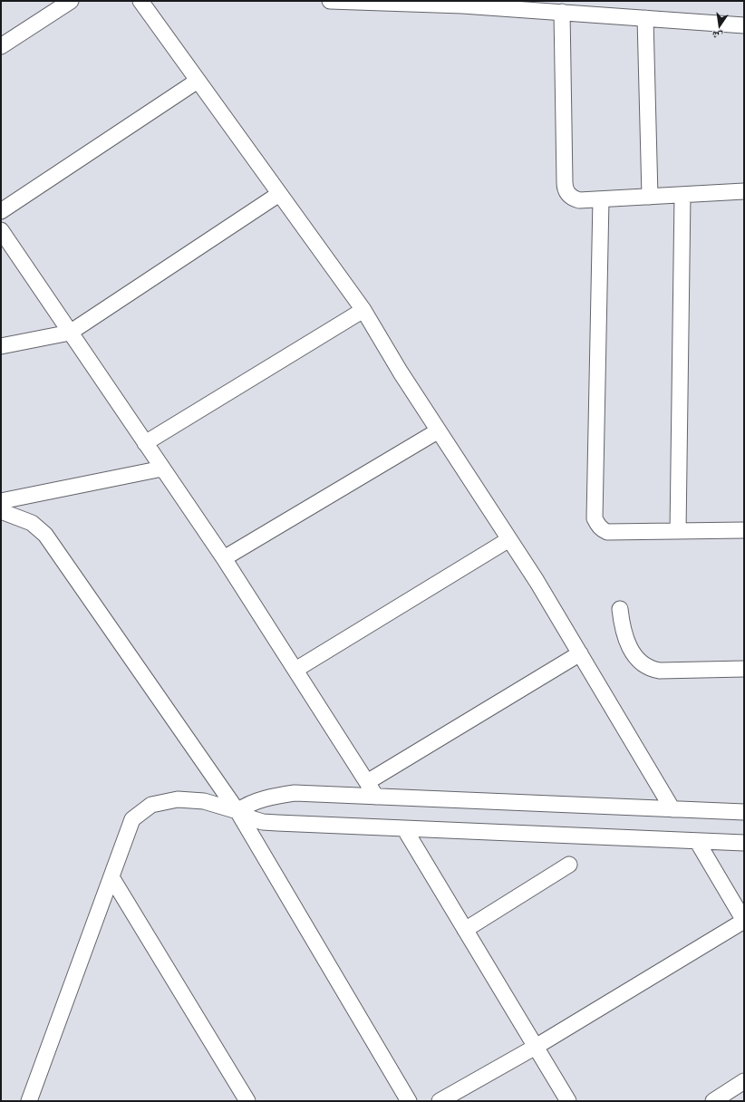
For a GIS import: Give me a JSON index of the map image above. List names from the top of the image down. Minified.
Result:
{"north":"bottom"}
